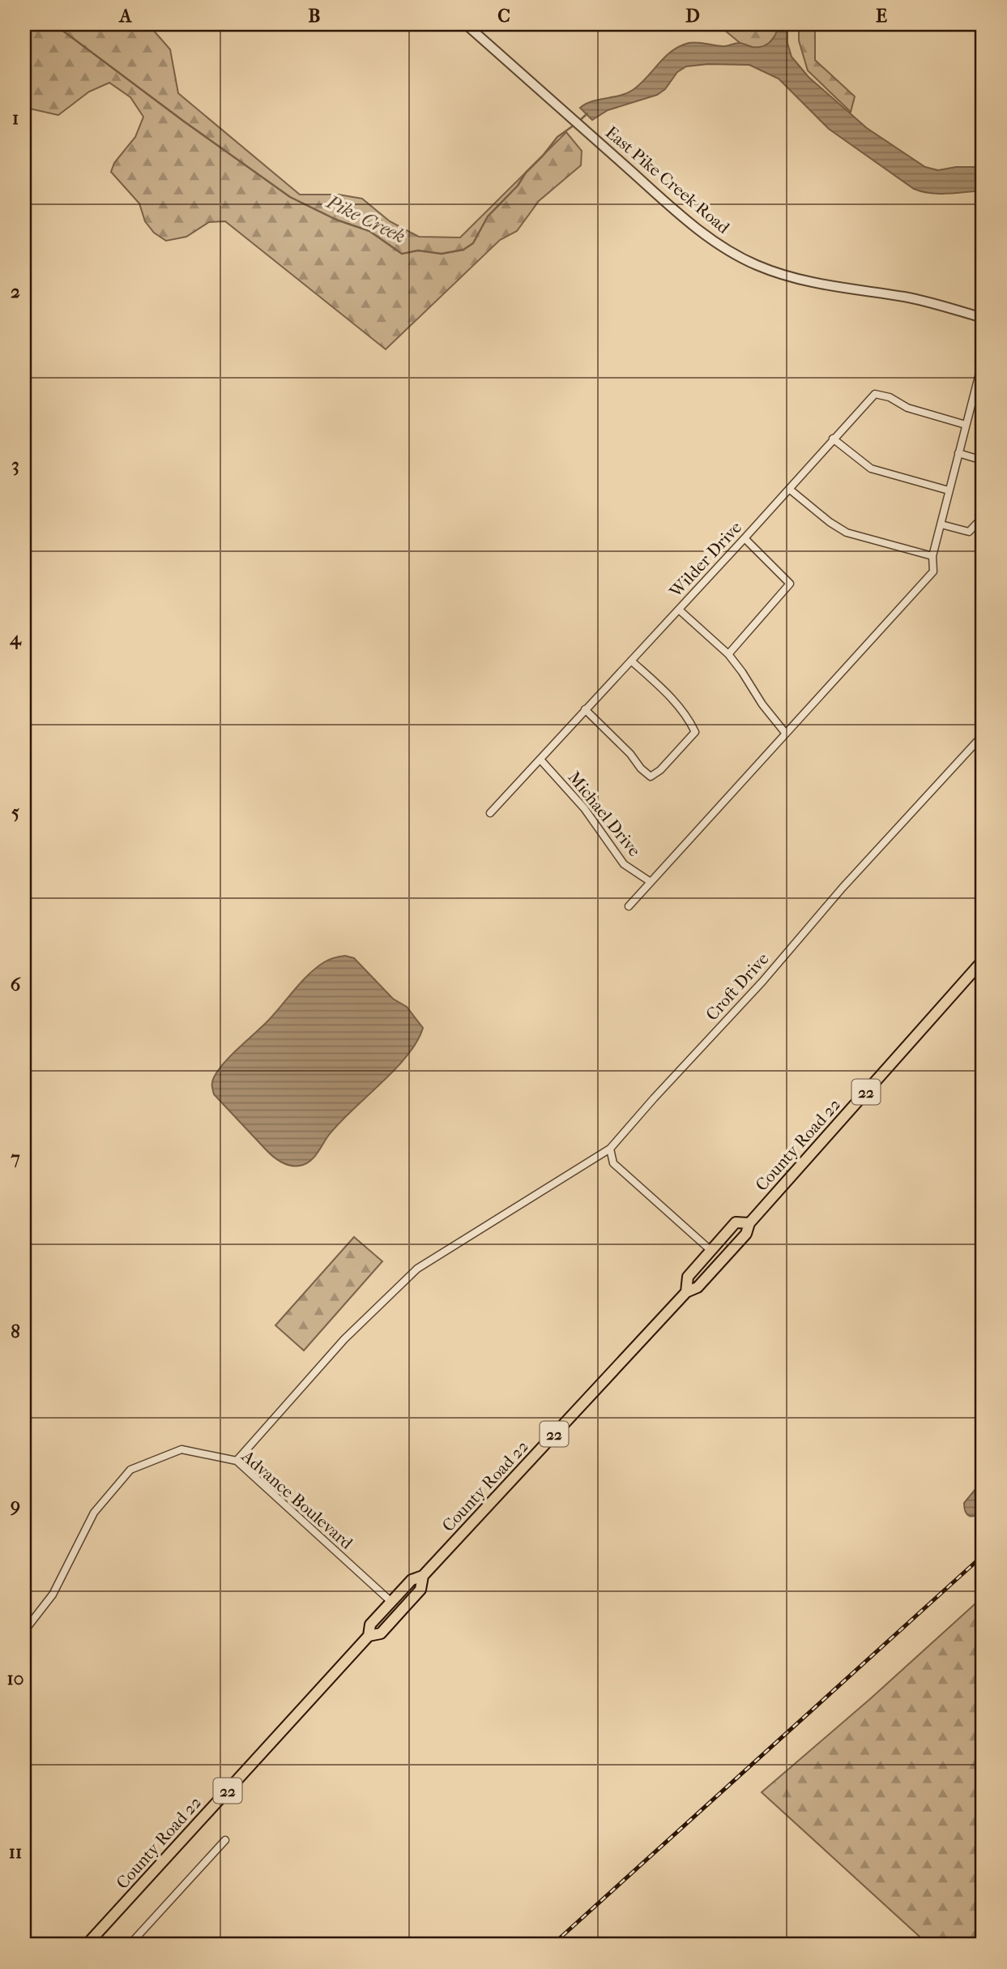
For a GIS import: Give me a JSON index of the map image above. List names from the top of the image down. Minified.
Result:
{"streets":{"main road":["22","County Road 22"],"street":["East Pike Creek Road","Wilder Drive","Michael Drive","Croft Drive","Advance Boulevard"]},"crossings":[["Wilder Drive","Michael Drive"],["Croft Drive","Advance Boulevard"],["County Road 22","Advance Boulevard"]],"water":["Pike Creek"],"grid":{"columns":["A","B","C","D","E"],"rows":["1","2","3","4","5","6","7","8","9","10","11"]}}
